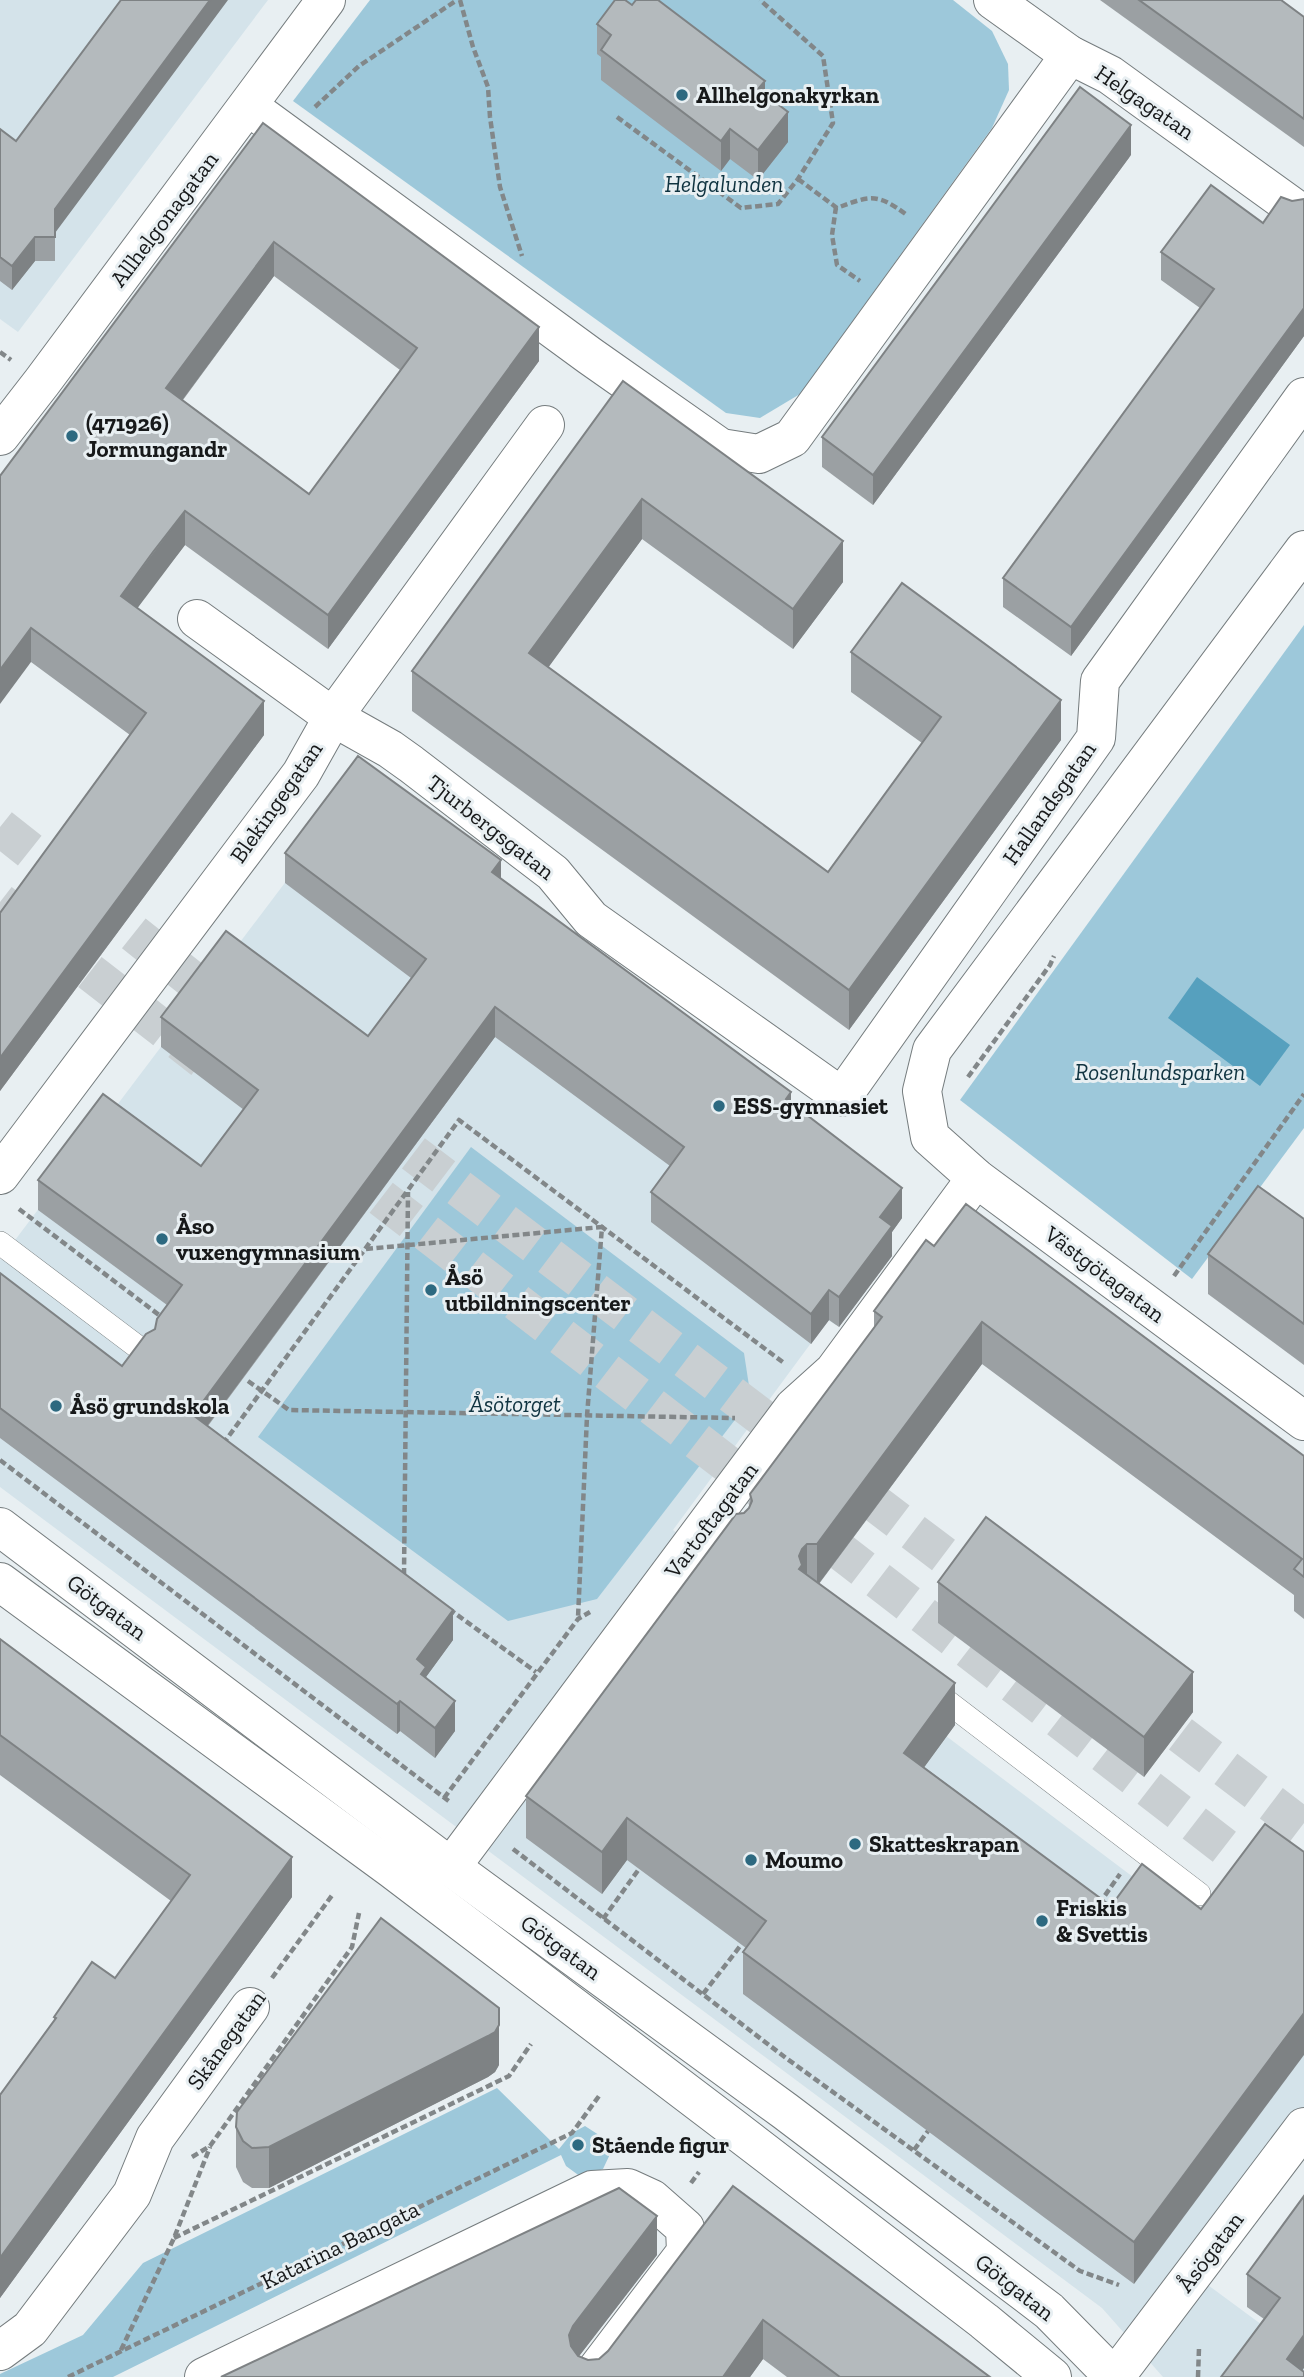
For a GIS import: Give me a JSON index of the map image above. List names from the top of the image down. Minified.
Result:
{"streets":{"street":["Helgagatan","Allhelgonagatan","Blekingegatan","Hallandsgatan","Tjurbergsgatan","Västgötagatan","Vartoftagatan","Götgatan","Skånegatan","Åsögatan"],"path":["Katarina Bangata"]},"crossings":[["Blekingegatan","Tjurbergsgatan"],["Hallandsgatan","Tjurbergsgatan"],["Västgötagatan","Vartoftagatan"],["Vartoftagatan","Götgatan"],["Götgatan","Åsögatan"]],"parks":["Helgalunden","Rosenlundsparken","Åsötorget"],"places":["Allhelgonakyrkan","(471926) Jormungandr","ESS-gymnasiet","Åso vuxengymnasium","Åsö utbildningscenter","Åsö grundskola","Skatteskrapan","Moumo","Friskis & Svettis","Stående figur"]}
